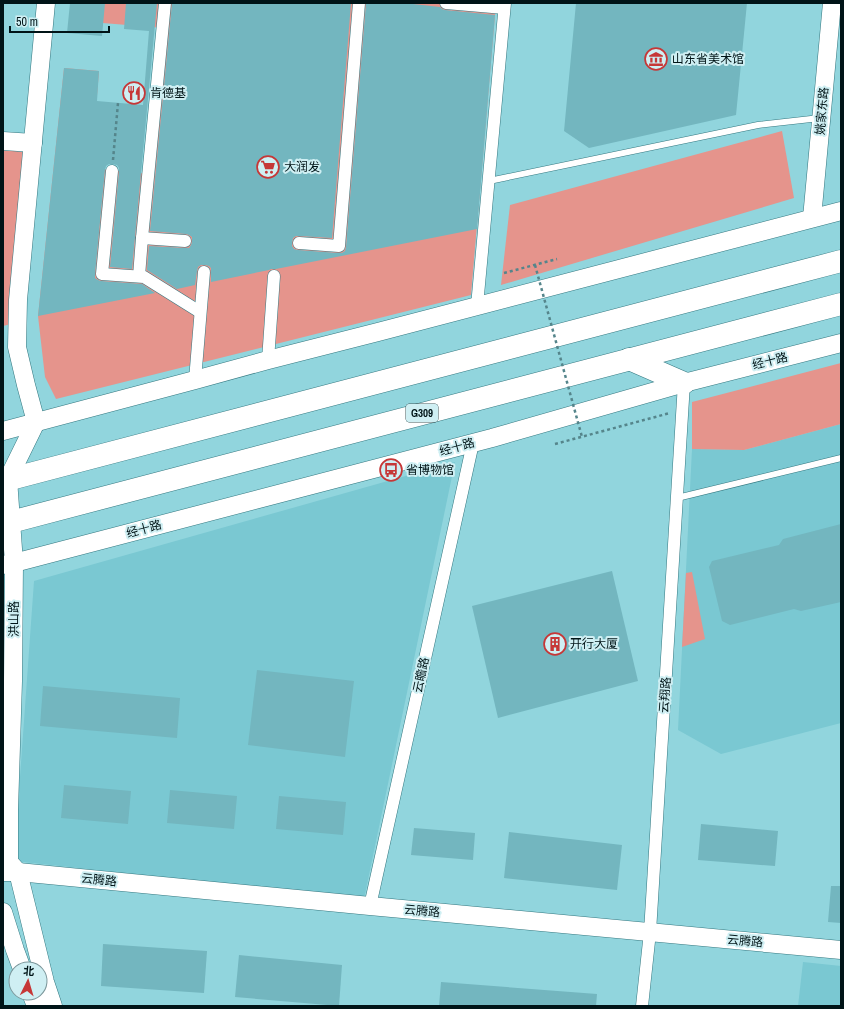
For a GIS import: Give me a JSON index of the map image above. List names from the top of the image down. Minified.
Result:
{"streets":{"highway":["G309"],"main road":["姚家东路","经十路","洪山路","云腾路"],"street":["云瞻路","云翔路"]},"crossings":[["经十路","洪山路"],["经十路","云瞻路"],["经十路","云翔路"],["G309","洪山路"],["洪山路","云腾路"],["云瞻路","云腾路"],["云翔路","云腾路"]],"places":{"museum":["山东省美术馆"],"restaurant":["肯德基"],"supermarket":["大润发"],"bus stop":["省博物馆"],"building":["开行大厦"]},"scale_bar":"50 m","north":"top"}
